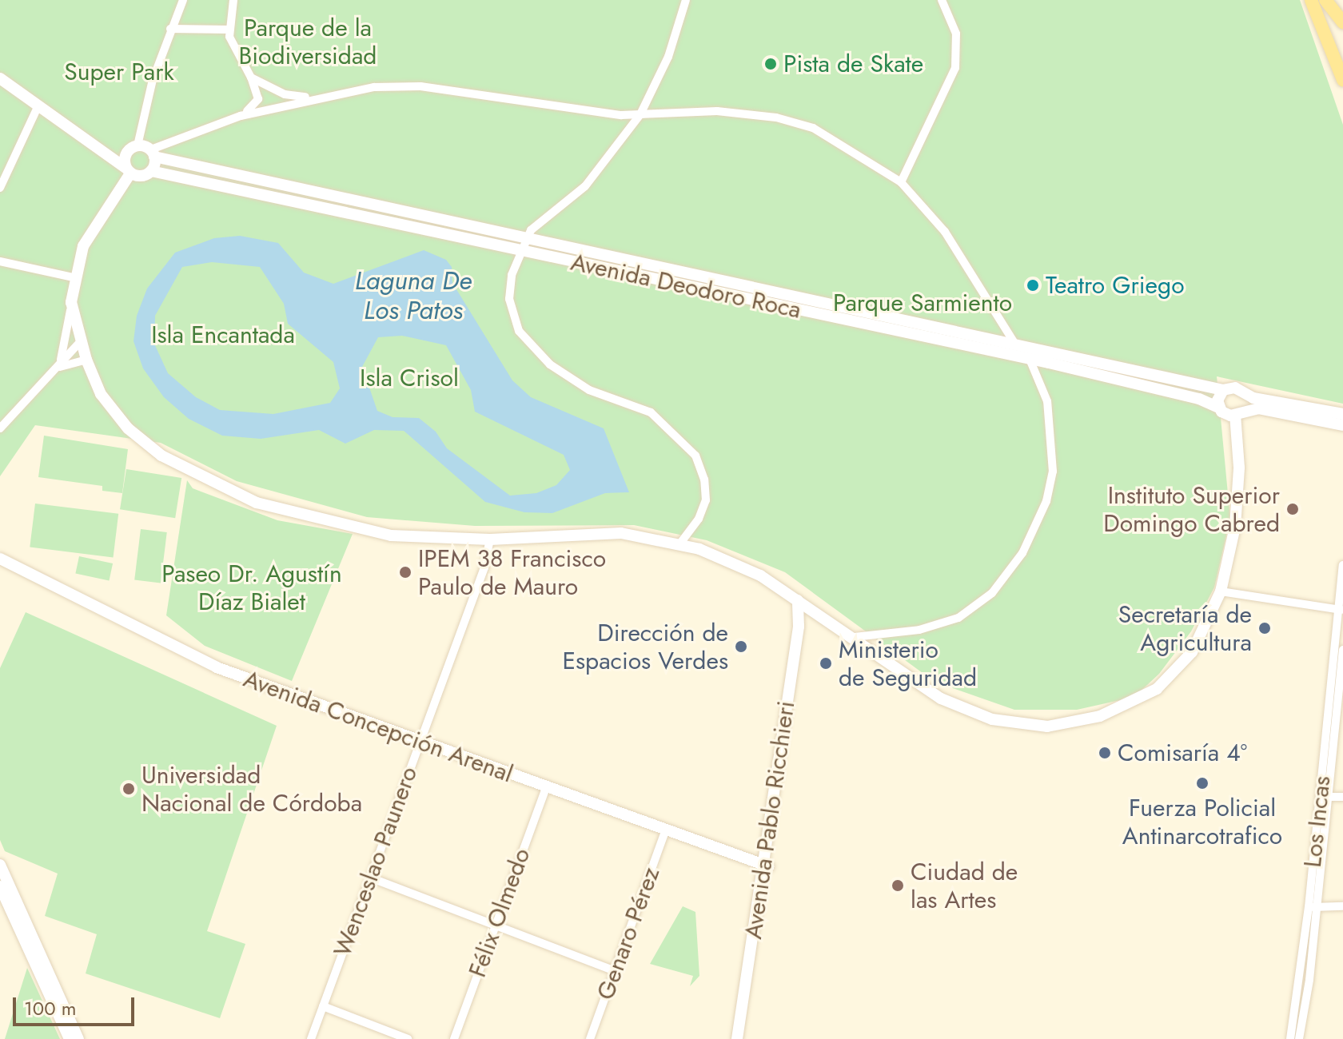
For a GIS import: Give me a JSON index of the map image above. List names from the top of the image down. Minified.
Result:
{"streets":{"main road":["Avenida Deodoro Roca","Avenida Concepción Arenal","Avenida Pablo Ricchieri"],"street":["Los Incas","Wenceslao Paunero","Félix Olmedo","Genaro Pérez"]},"crossings":[["Avenida Concepción Arenal","Avenida Pablo Ricchieri"],["Avenida Concepción Arenal","Wenceslao Paunero"],["Avenida Concepción Arenal","Félix Olmedo"],["Avenida Concepción Arenal","Genaro Pérez"]],"water":["Laguna De Los Patos"],"parks":["Parque de la Biodiversidad","Super Park","Parque Sarmiento","Isla Encantada","Isla Crisol","Paseo Dr. Agustín Díaz Bialet"],"places":["Pista de Skate","Teatro Griego","Instituto Superior Domingo Cabred","IPEM 38 Francisco Paulo de Mauro","Secretaría de Agricultura","Dirección de Espacios Verdes","Ministerio de Seguridad","Comisaría 4°","Fuerza Policial Antinarcotrafico","Universidad Nacional de Córdoba","Ciudad de las Artes"],"scale_bar":"100 m"}
